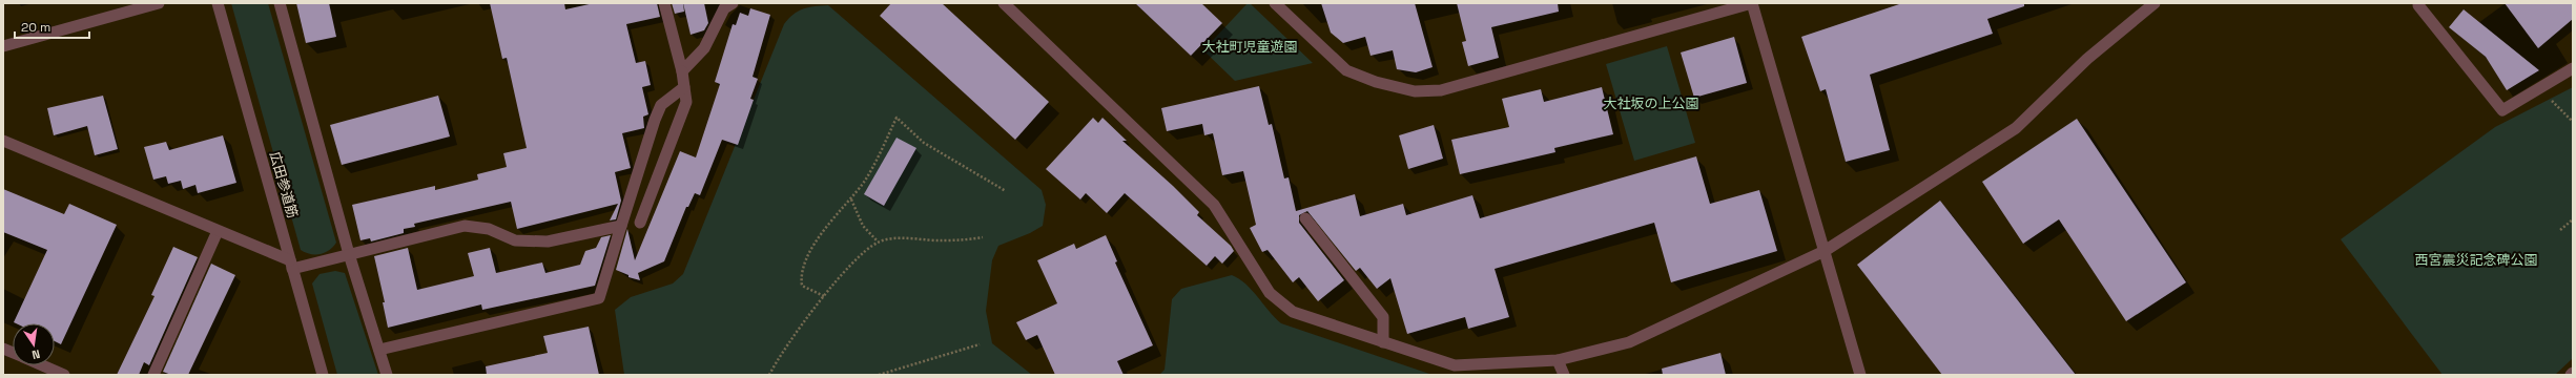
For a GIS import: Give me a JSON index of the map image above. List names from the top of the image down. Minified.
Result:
{"streets":{"street":["広田参道筋"]},"parks":["大社町児童遊園","大社坂の上公園","西宮震災記念碑公園"],"scale_bar":"20 m","north":"bottom"}
